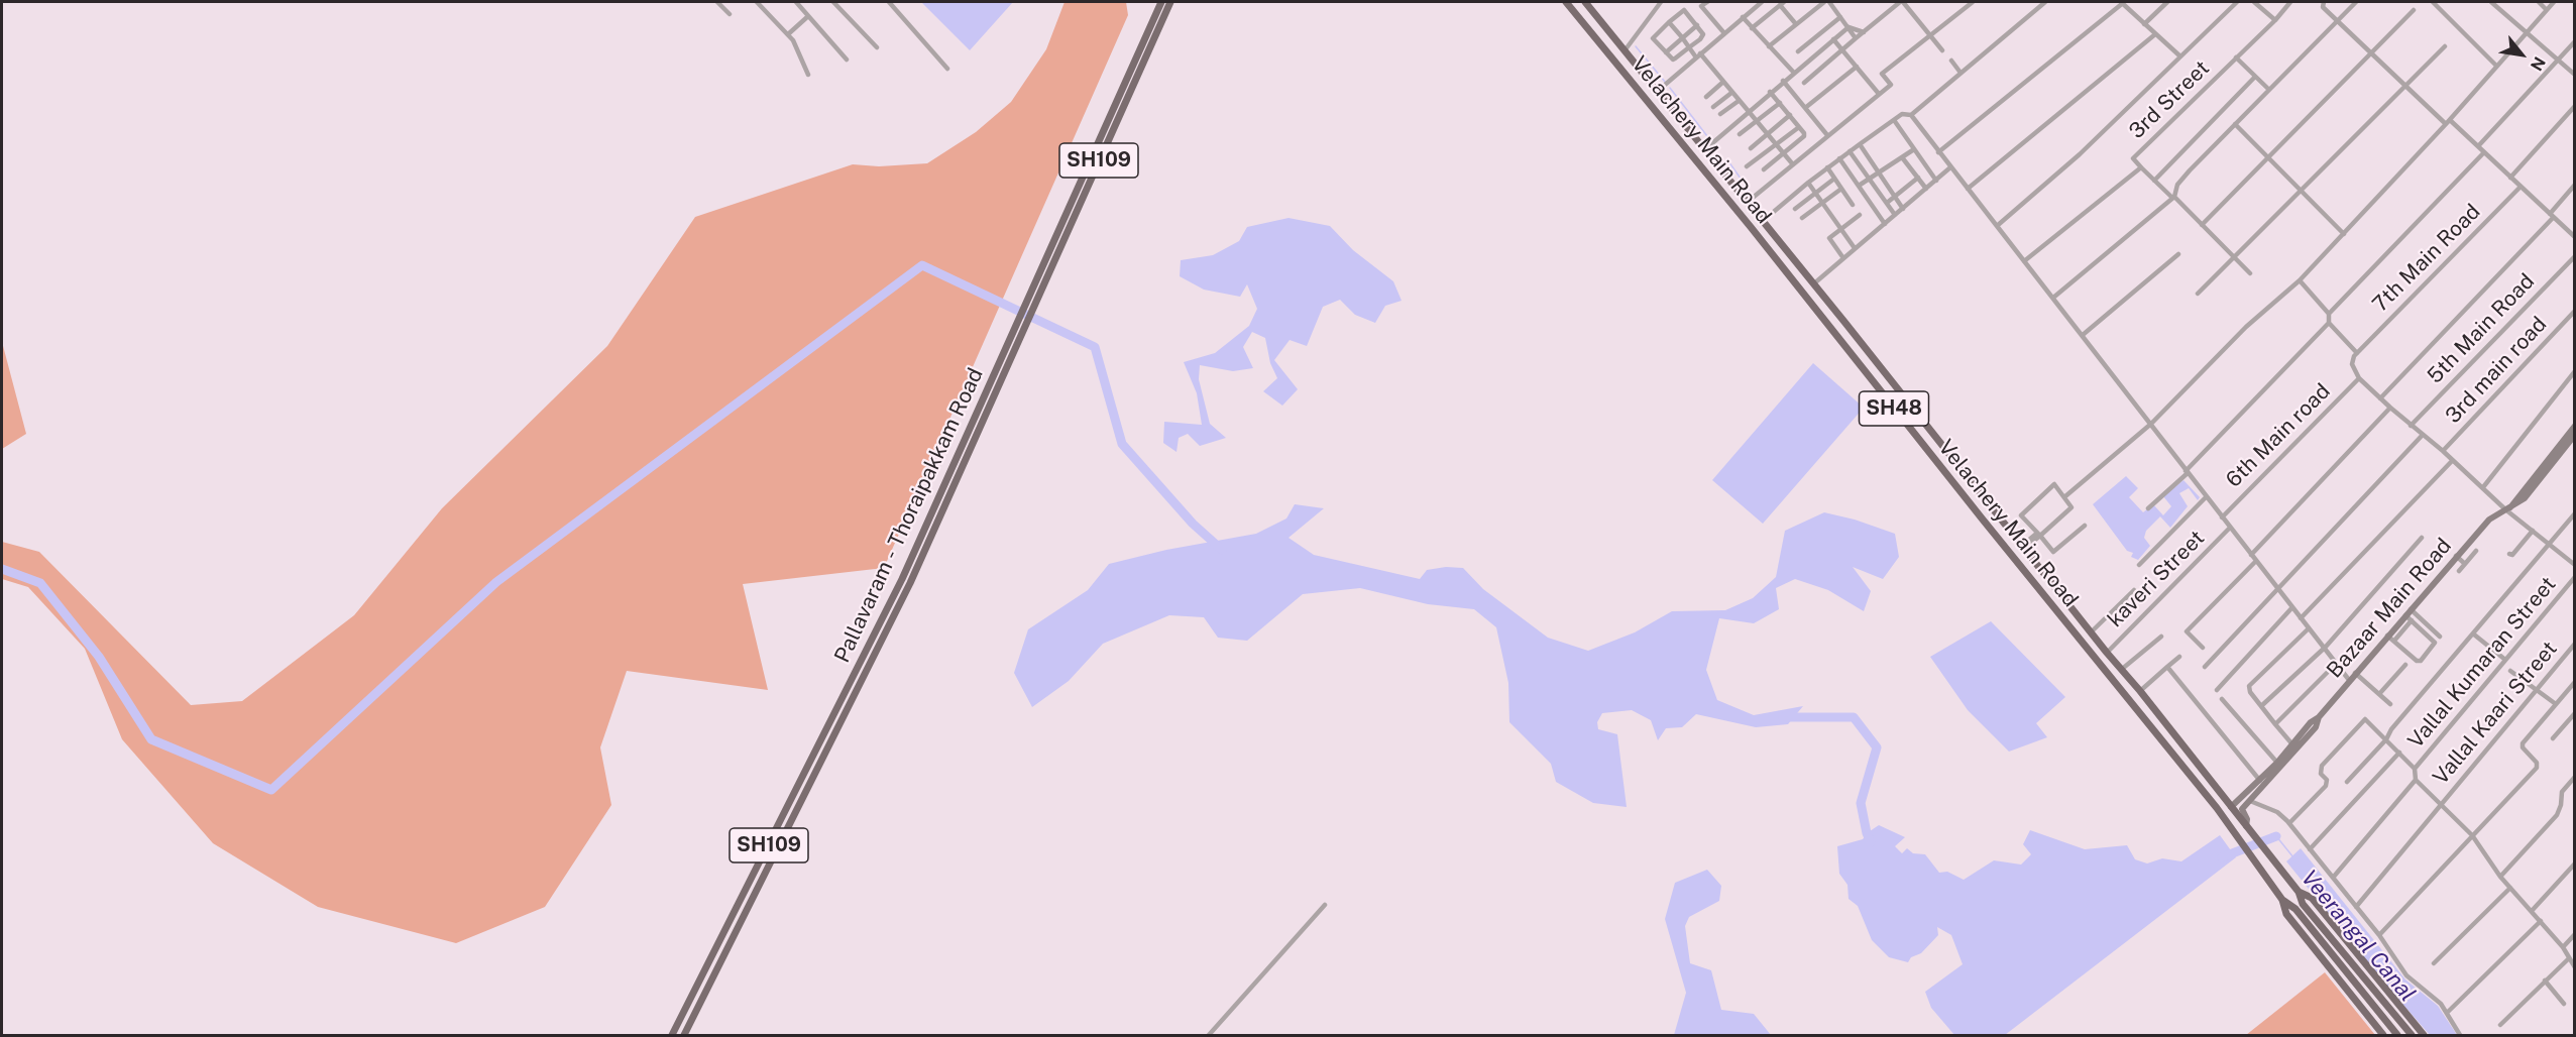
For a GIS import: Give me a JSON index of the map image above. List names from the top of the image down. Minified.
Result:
{"streets":{"main road":["Velachery Main Road","SH109","SH48","Pallavaram - Thoraipakkam Road","Bazaar Main Road"],"street":["3rd Street","7th Main Road","5th Main Road","3rd main road","6th Main road","kaveri Street","Vallal Kumaran Street","Vallal Kaari Street"]},"crossings":[["Velachery Main Road","SH48"],["Velachery Main Road","kaveri Street"],["Velachery Main Road","Bazaar Main Road"]],"water":["Veerangal Canal"],"north":"bottom right"}
